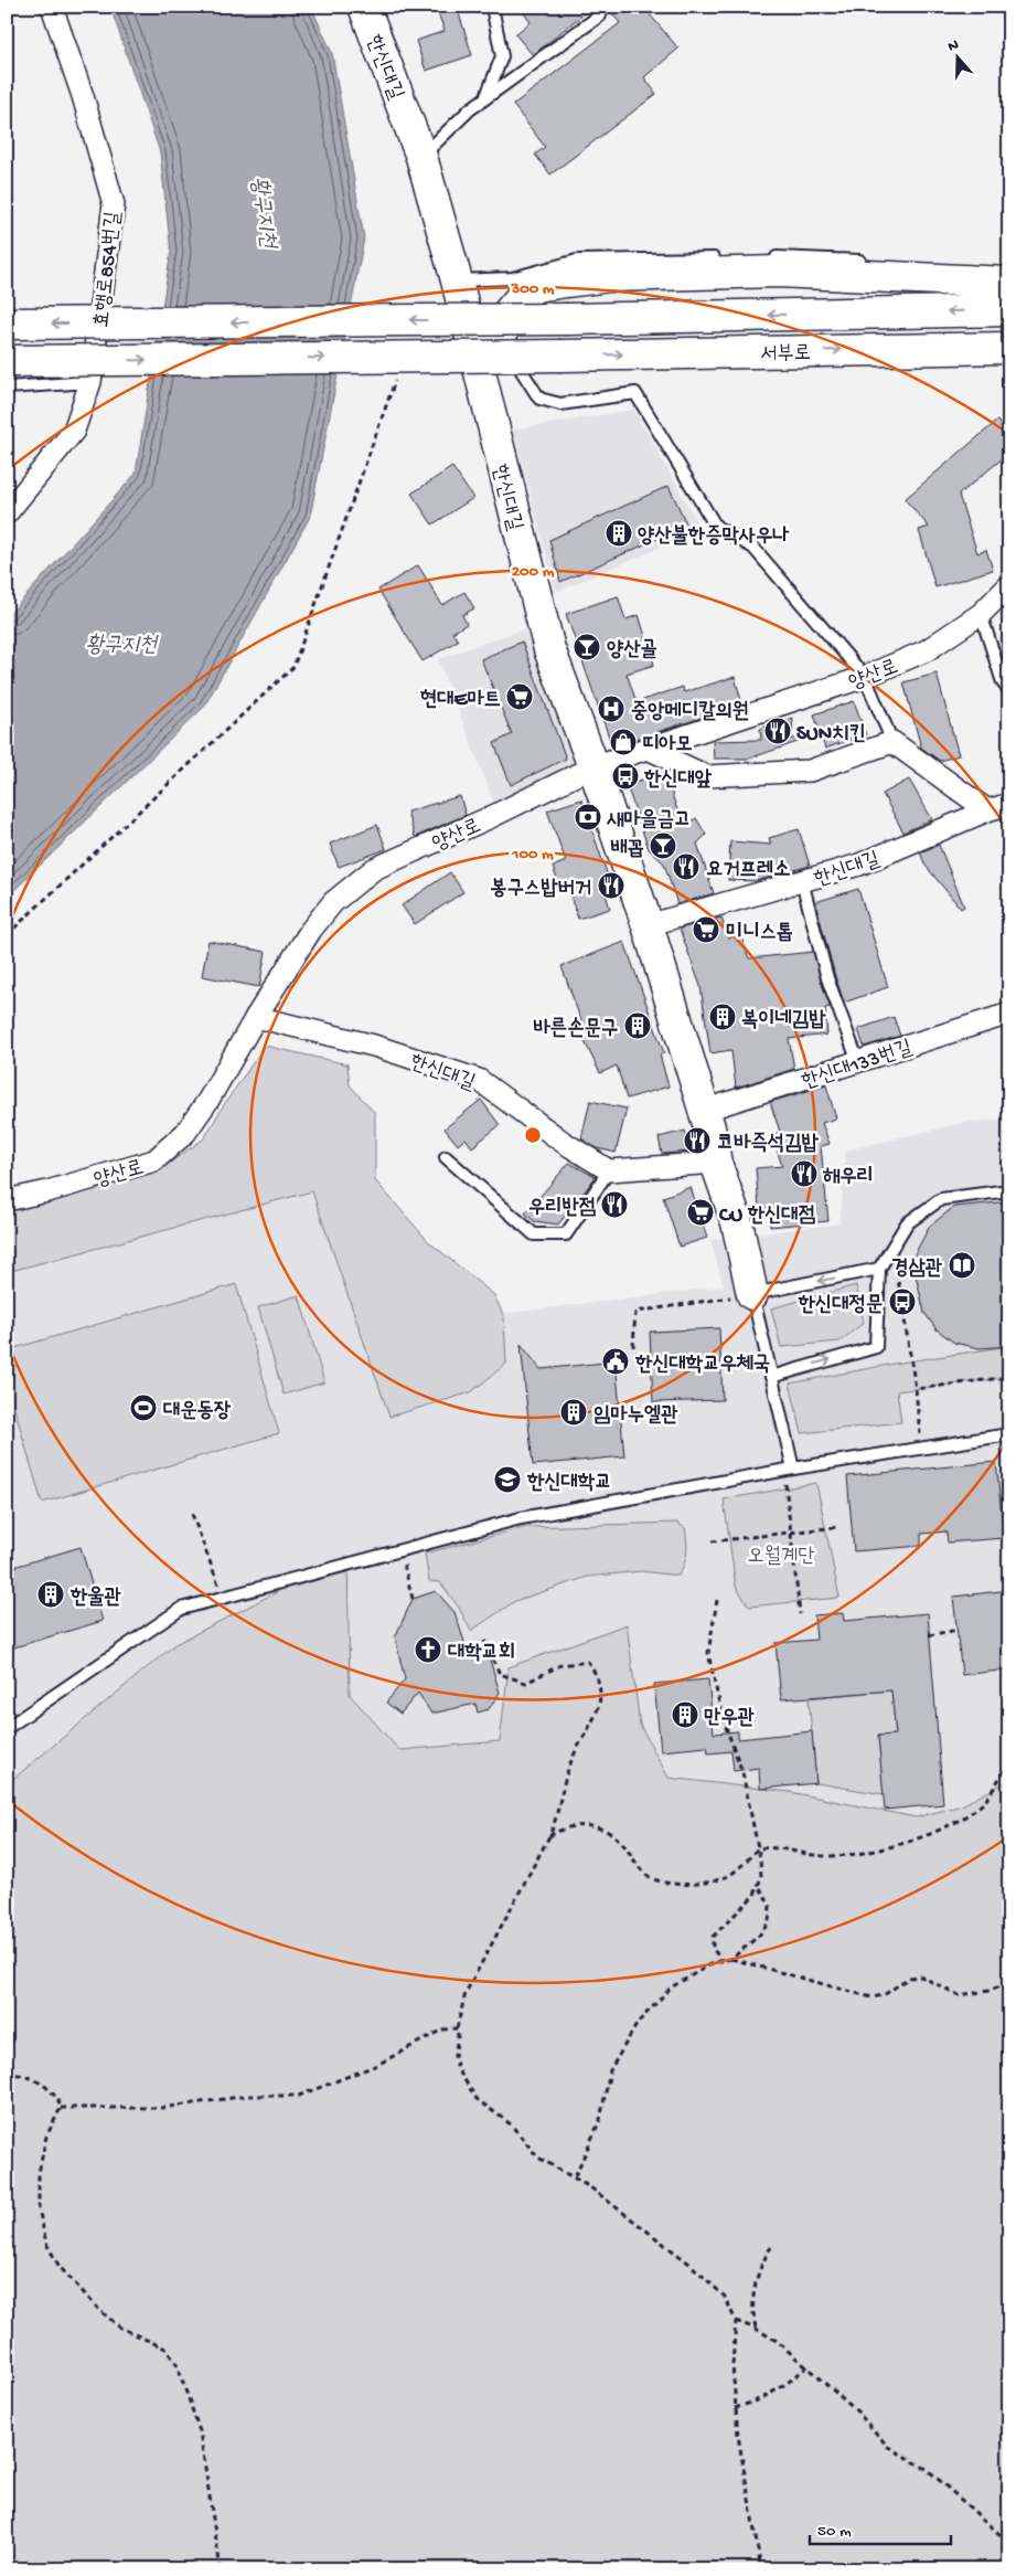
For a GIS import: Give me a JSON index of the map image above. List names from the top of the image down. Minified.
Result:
{"streets":{"main road":["한신대길","서부로"],"street":["효행로854번길","양산로","한신대133번길"]},"crossings":[["한신대길","양산로"],["한신대길","한신대133번길"]],"water":["황구지천"],"parks":["오월계단"],"places":{"building":["양산불한증막사우나","복이네김밥","바른손문구","임마누엘관","한울관","만우관"],"bar":["양산골","배꼽"],"supermarket":["현대E마트","미니스톱","CU 한신대점"],"hospital":["중앙메디칼의원"],"restaurant":["SUN치킨","요거프레소","봉구스밥버거","코바즉석김밥","해우리","우리반점"],"shop":["띠아모"],"bus stop":["한신대앞","한신대정문"],"bank":["새마을금고"],"library":["경삼관"],"public building":["한신대학교우체국"],"sports":["대운동장"],"school or university":["한신대학교"],"church":["대학교회"]},"scale_bar":"50 m","north":"top","rings":["300 m","200 m","100 m"]}
